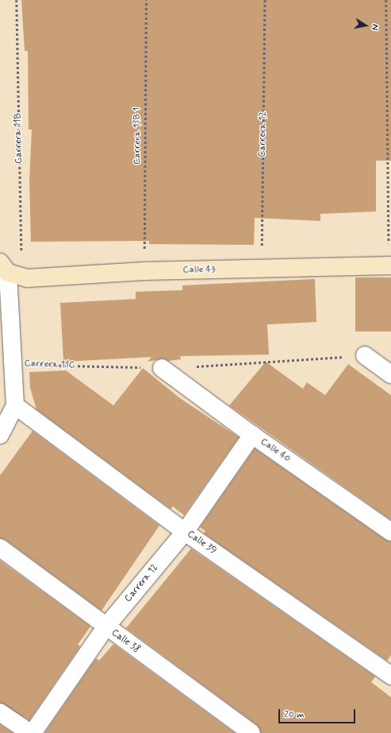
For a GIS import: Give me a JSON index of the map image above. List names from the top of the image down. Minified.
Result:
{"streets":{"main road":["Calle 43"],"street":["Carrera 12","Carrera 11C","Calle 40","Calle 39","Calle 38"],"path":["Carrera 11B 1","Carrera 11B"]},"crossings":[["Carrera 12","Calle 43"],["Carrera 12","Calle 40"],["Carrera 12","Calle 39"],["Carrera 12","Calle 38"],["Carrera 11B 1","Calle 43"],["Carrera 11B","Calle 43"],["Carrera 11C","Calle 40"],["Carrera 11C","Calle 39"]],"scale_bar":"20 m","north":"right"}
